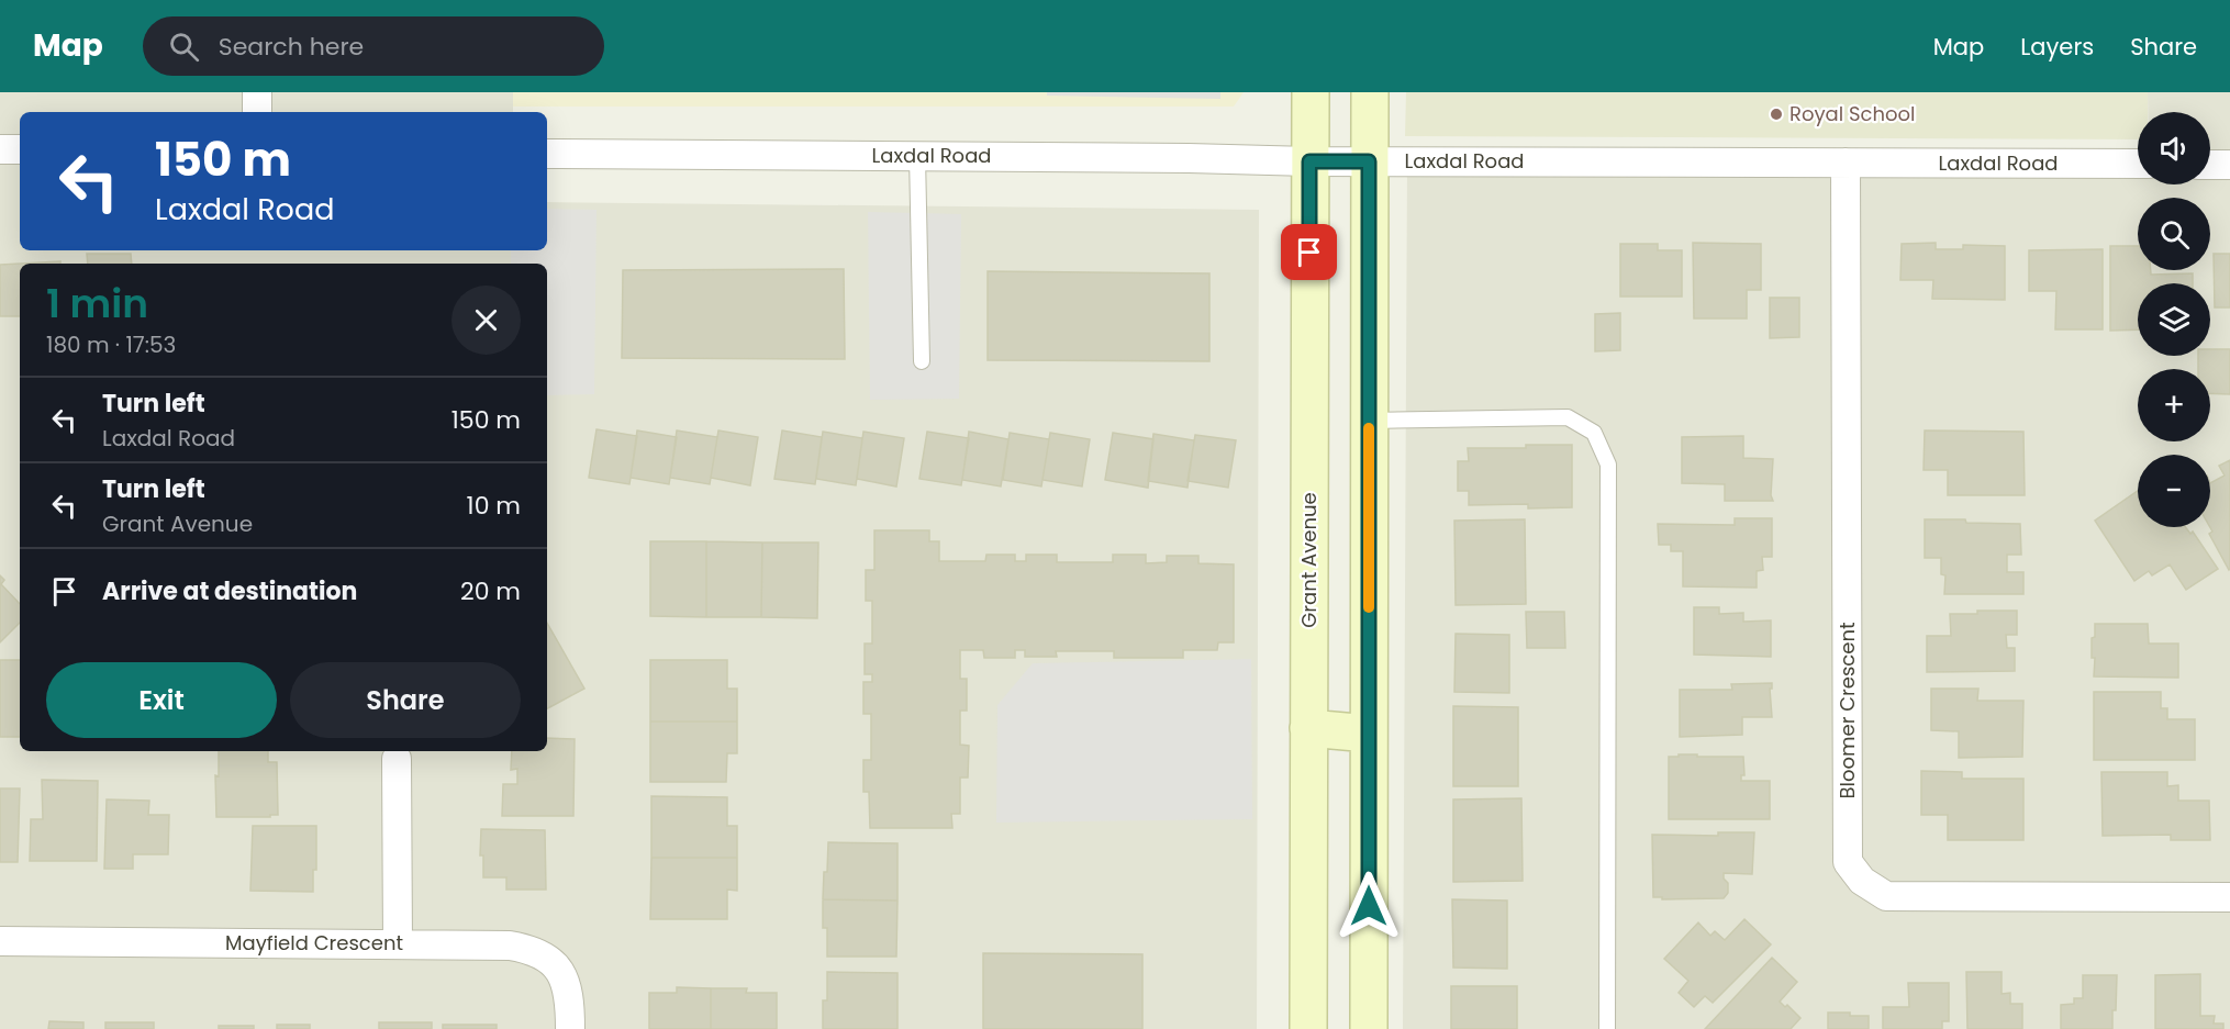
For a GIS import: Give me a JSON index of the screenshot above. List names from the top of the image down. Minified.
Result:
{"streets":{"main road":["Grant Avenue"],"street":["Laxdal Road","Bloomer Crescent","Mayfield Crescent"]},"crossings":[["Laxdal Road","Grant Avenue"],["Laxdal Road","Bloomer Crescent"]],"places":["Royal School"],"page":{"header":"Map","search":"Search here","nav":["Map","Layers","Share"],"map_buttons":["+","−"],"turn":["150 m","Laxdal Road"],"heading":["1 min","180 m · 17:53"],"list":[{"name":"Turn left","note":"Laxdal Road","value":"150 m"},{"name":"Turn left","note":"Grant Avenue","value":"10 m"},{"name":"Arrive at destination","value":"20 m"}],"buttons":["Exit","Share"]}}
